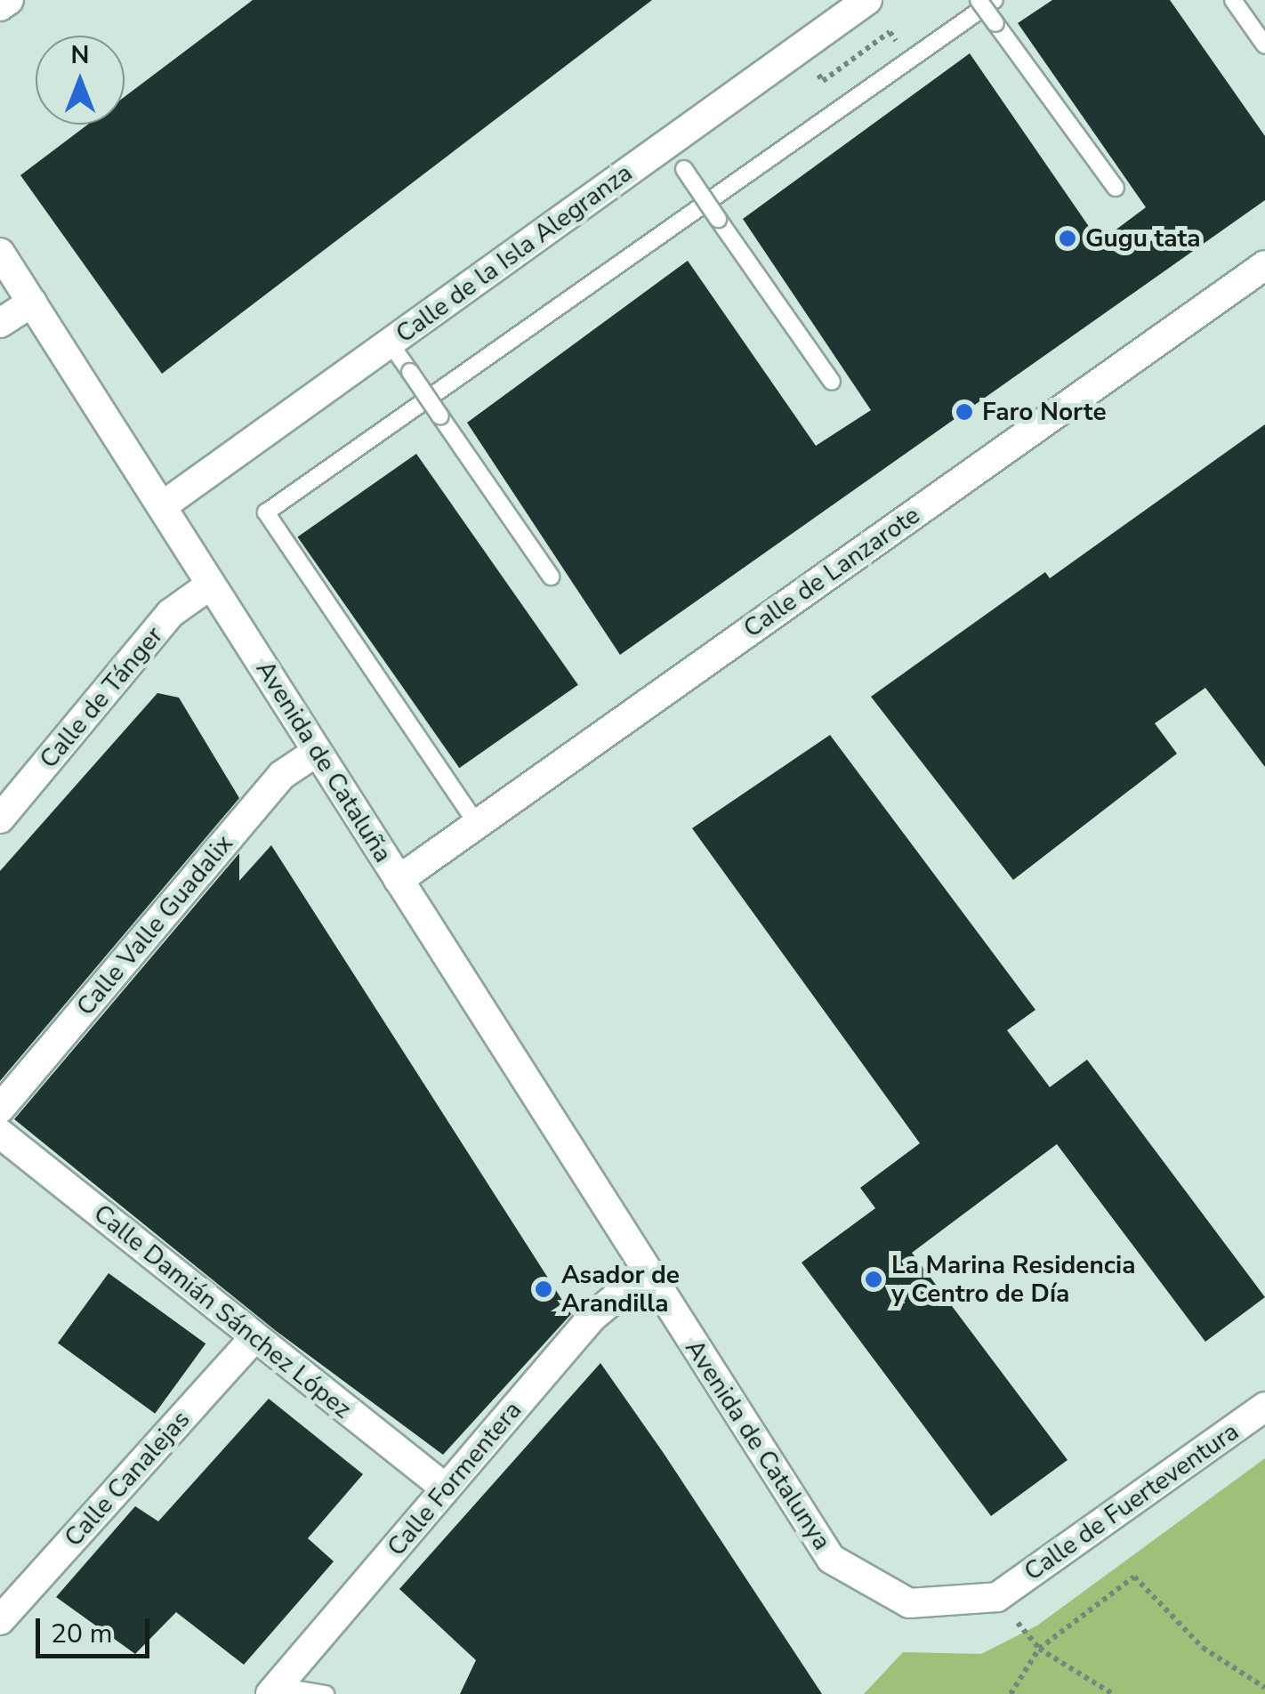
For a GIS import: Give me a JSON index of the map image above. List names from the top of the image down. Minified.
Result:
{"streets":{"street":["Calle de la Isla Alegranza","Calle de Lanzarote","Calle de Tánger","Avenida de Cataluña","Calle Valle Guadalix","Calle Damián Sánchez López","Avenida de Catalunya","Calle Canalejas","Calle Formentera","Calle de Fuerteventura"]},"crossings":[["Calle de la Isla Alegranza","Avenida de Cataluña"],["Calle de Lanzarote","Avenida de Cataluña"],["Calle de Tánger","Avenida de Cataluña"],["Avenida de Cataluña","Calle Valle Guadalix"],["Avenida de Cataluña","Avenida de Catalunya"],["Avenida de Cataluña","Calle Formentera"],["Calle Damián Sánchez López","Calle Canalejas"],["Calle Damián Sánchez López","Calle Formentera"],["Avenida de Catalunya","Calle Formentera"],["Avenida de Catalunya","Calle de Fuerteventura"]],"places":["Gugu tata","Faro Norte","La Marina Residencia y Centro de Día","Asador de Arandilla"],"scale_bar":"20 m","north":"top"}
